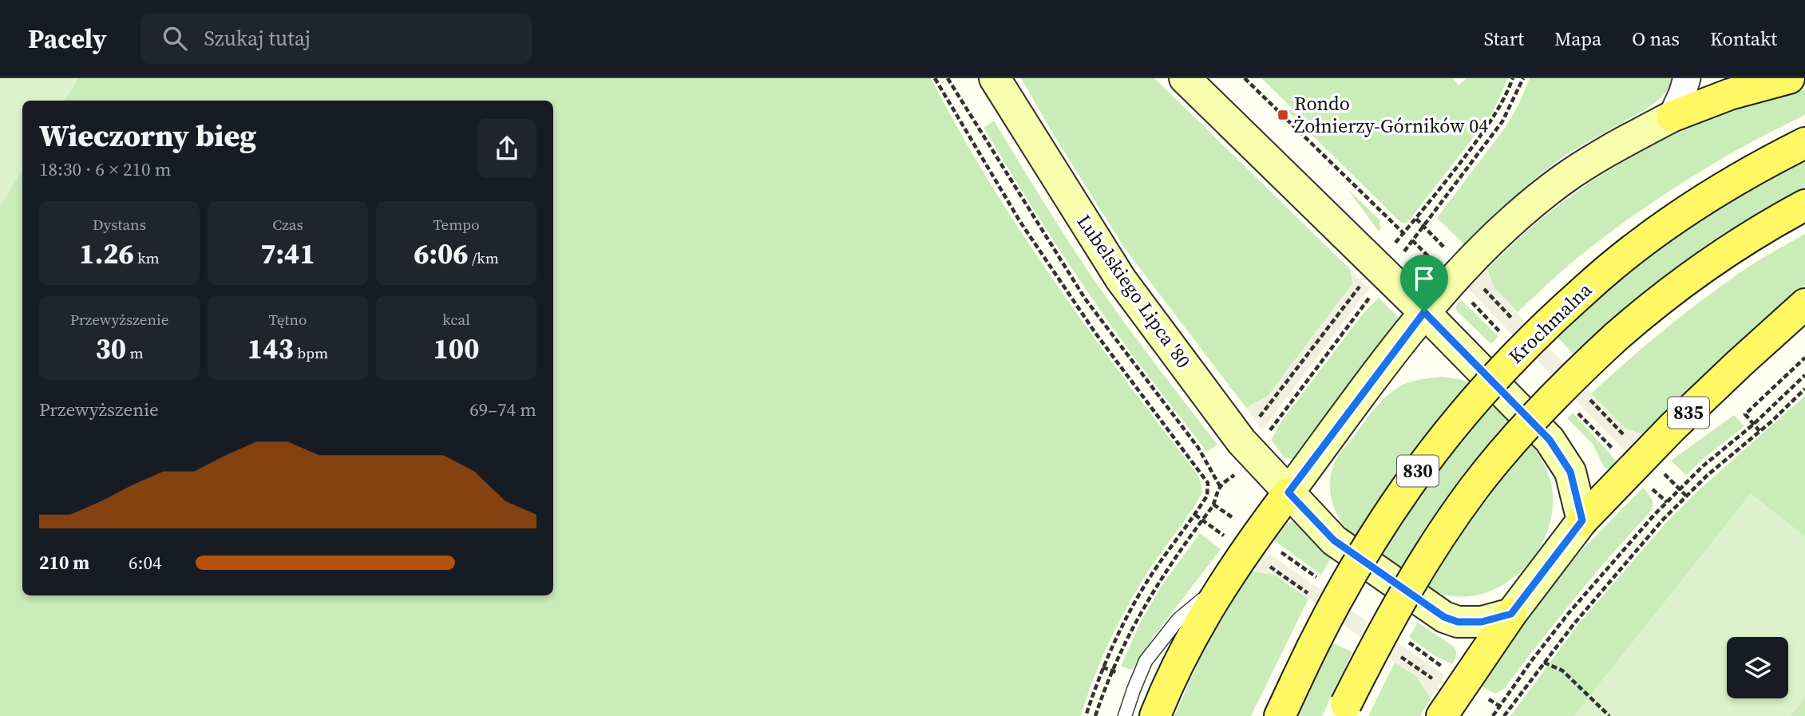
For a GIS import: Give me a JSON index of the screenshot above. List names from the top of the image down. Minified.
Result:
{"streets":{"main road":["Lubelskiego Lipca '80","Krochmalna","835","830"]},"crossings":[["Lubelskiego Lipca '80","835"]],"places":{"transit":["Rondo Żołnierzy-Górników 04"]},"page":{"header":"Pacely","search":"Szukaj tutaj","nav":["Start","Mapa","O nas","Kontakt"],"heading":["Wieczorny bieg","18:30 · 6 × 210 m"],"stats":[["Dystans","1.26 km"],["Czas","7:41"],["Tempo","6:06 /km"],["Przewyższenie","30 m"],["Tętno","143 bpm"],["kcal","100"]],"chart":["Przewyższenie","69–74 m"],"list":[{"name":"210 m","note":"6:04"}]}}
